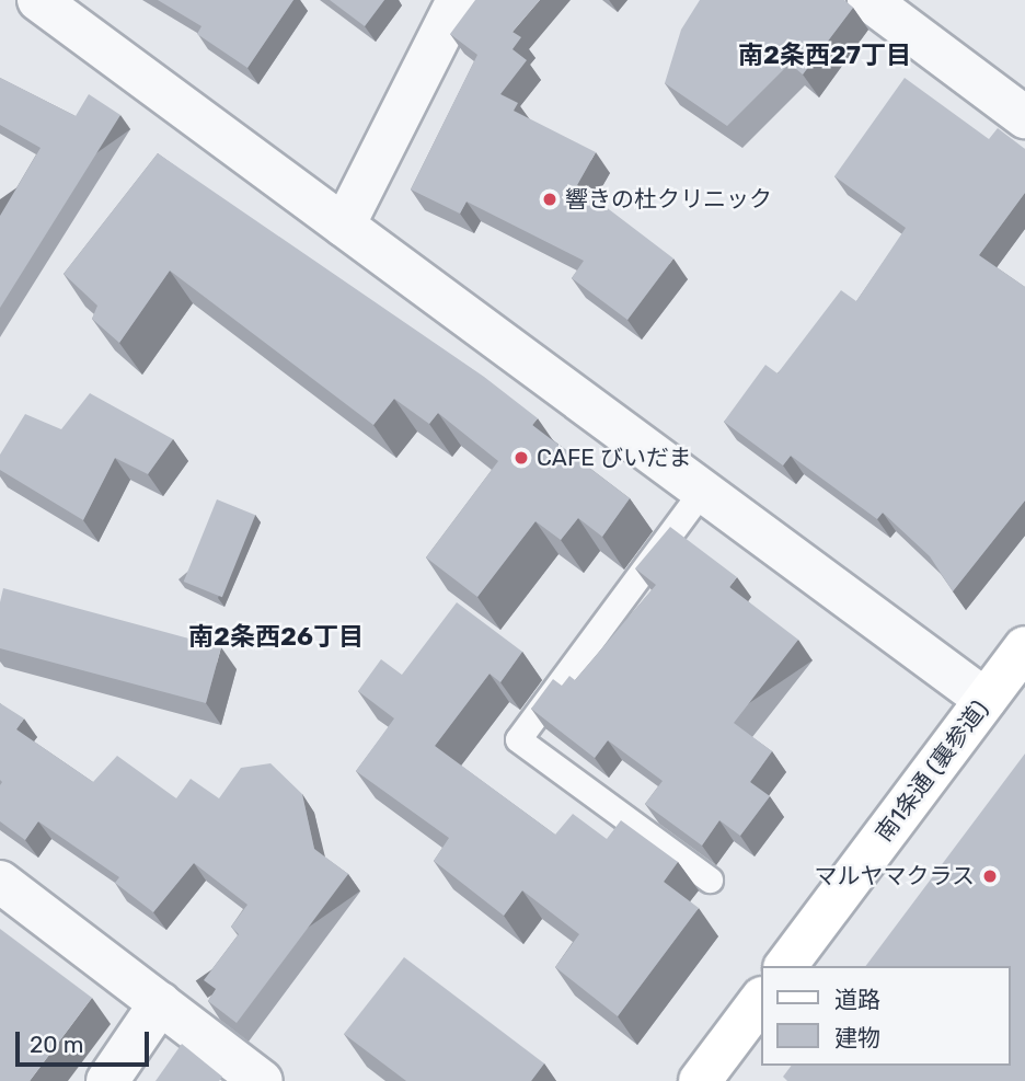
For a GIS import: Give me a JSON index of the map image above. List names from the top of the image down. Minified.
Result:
{"streets":{"street":["南1条通 (裏参道)"]},"districts":["南2条西27丁目","南2条西26丁目"],"places":["響きの杜クリニック","CAFE びいだま","マルヤマクラス"],"legend":["道路","建物"],"scale_bar":"20 m"}
